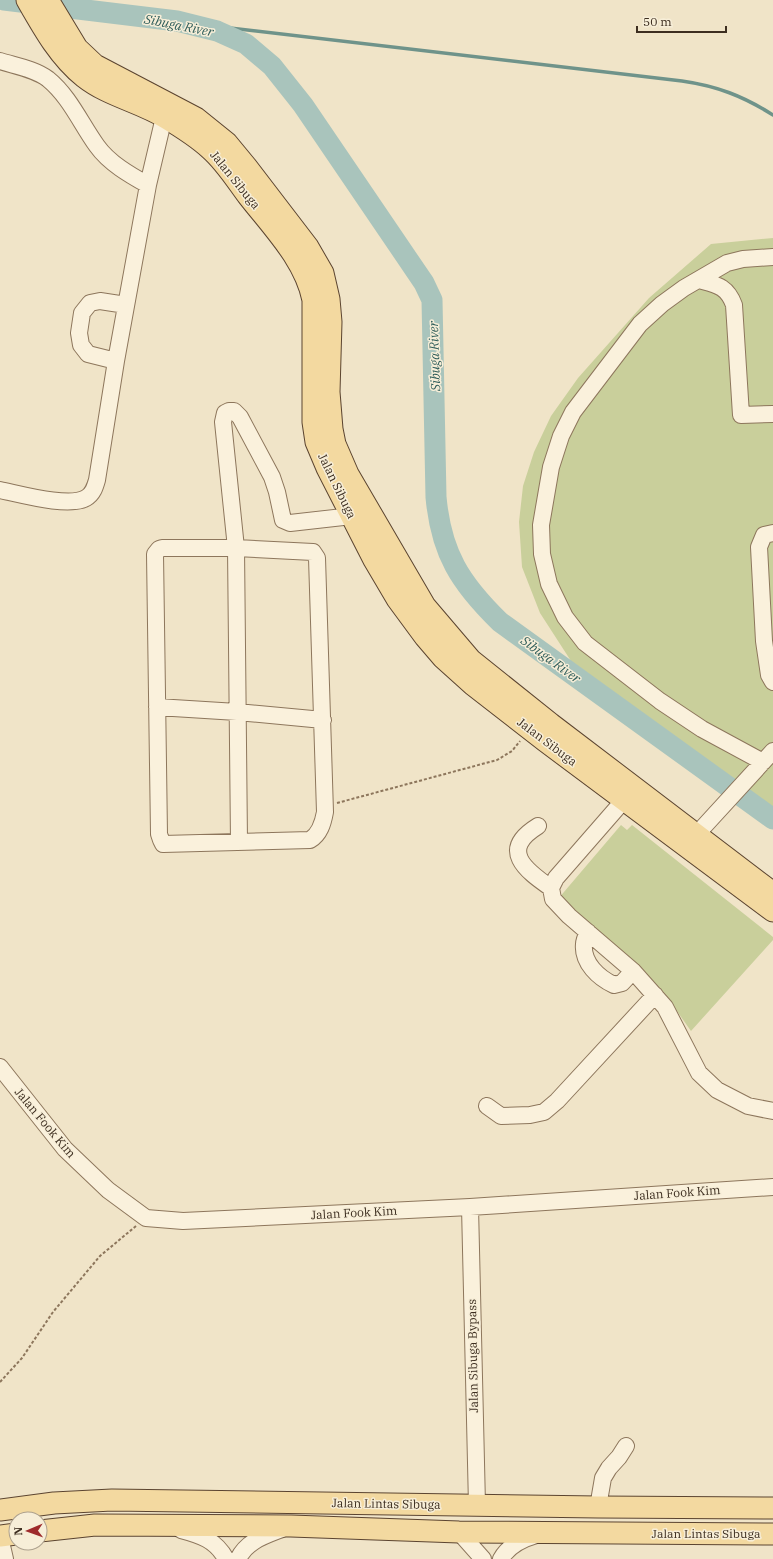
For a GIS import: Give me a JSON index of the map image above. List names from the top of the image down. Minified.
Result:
{"streets":{"main road":["Jalan Sibuga","Jalan Lintas Sibuga"],"street":["Jalan Fook Kim","Jalan Sibuga Bypass"]},"crossings":[["Jalan Fook Kim","Jalan Sibuga Bypass"],["Jalan Sibuga Bypass","Jalan Lintas Sibuga"]],"water":["Sibuga River"],"scale_bar":"50 m","north":"left"}
